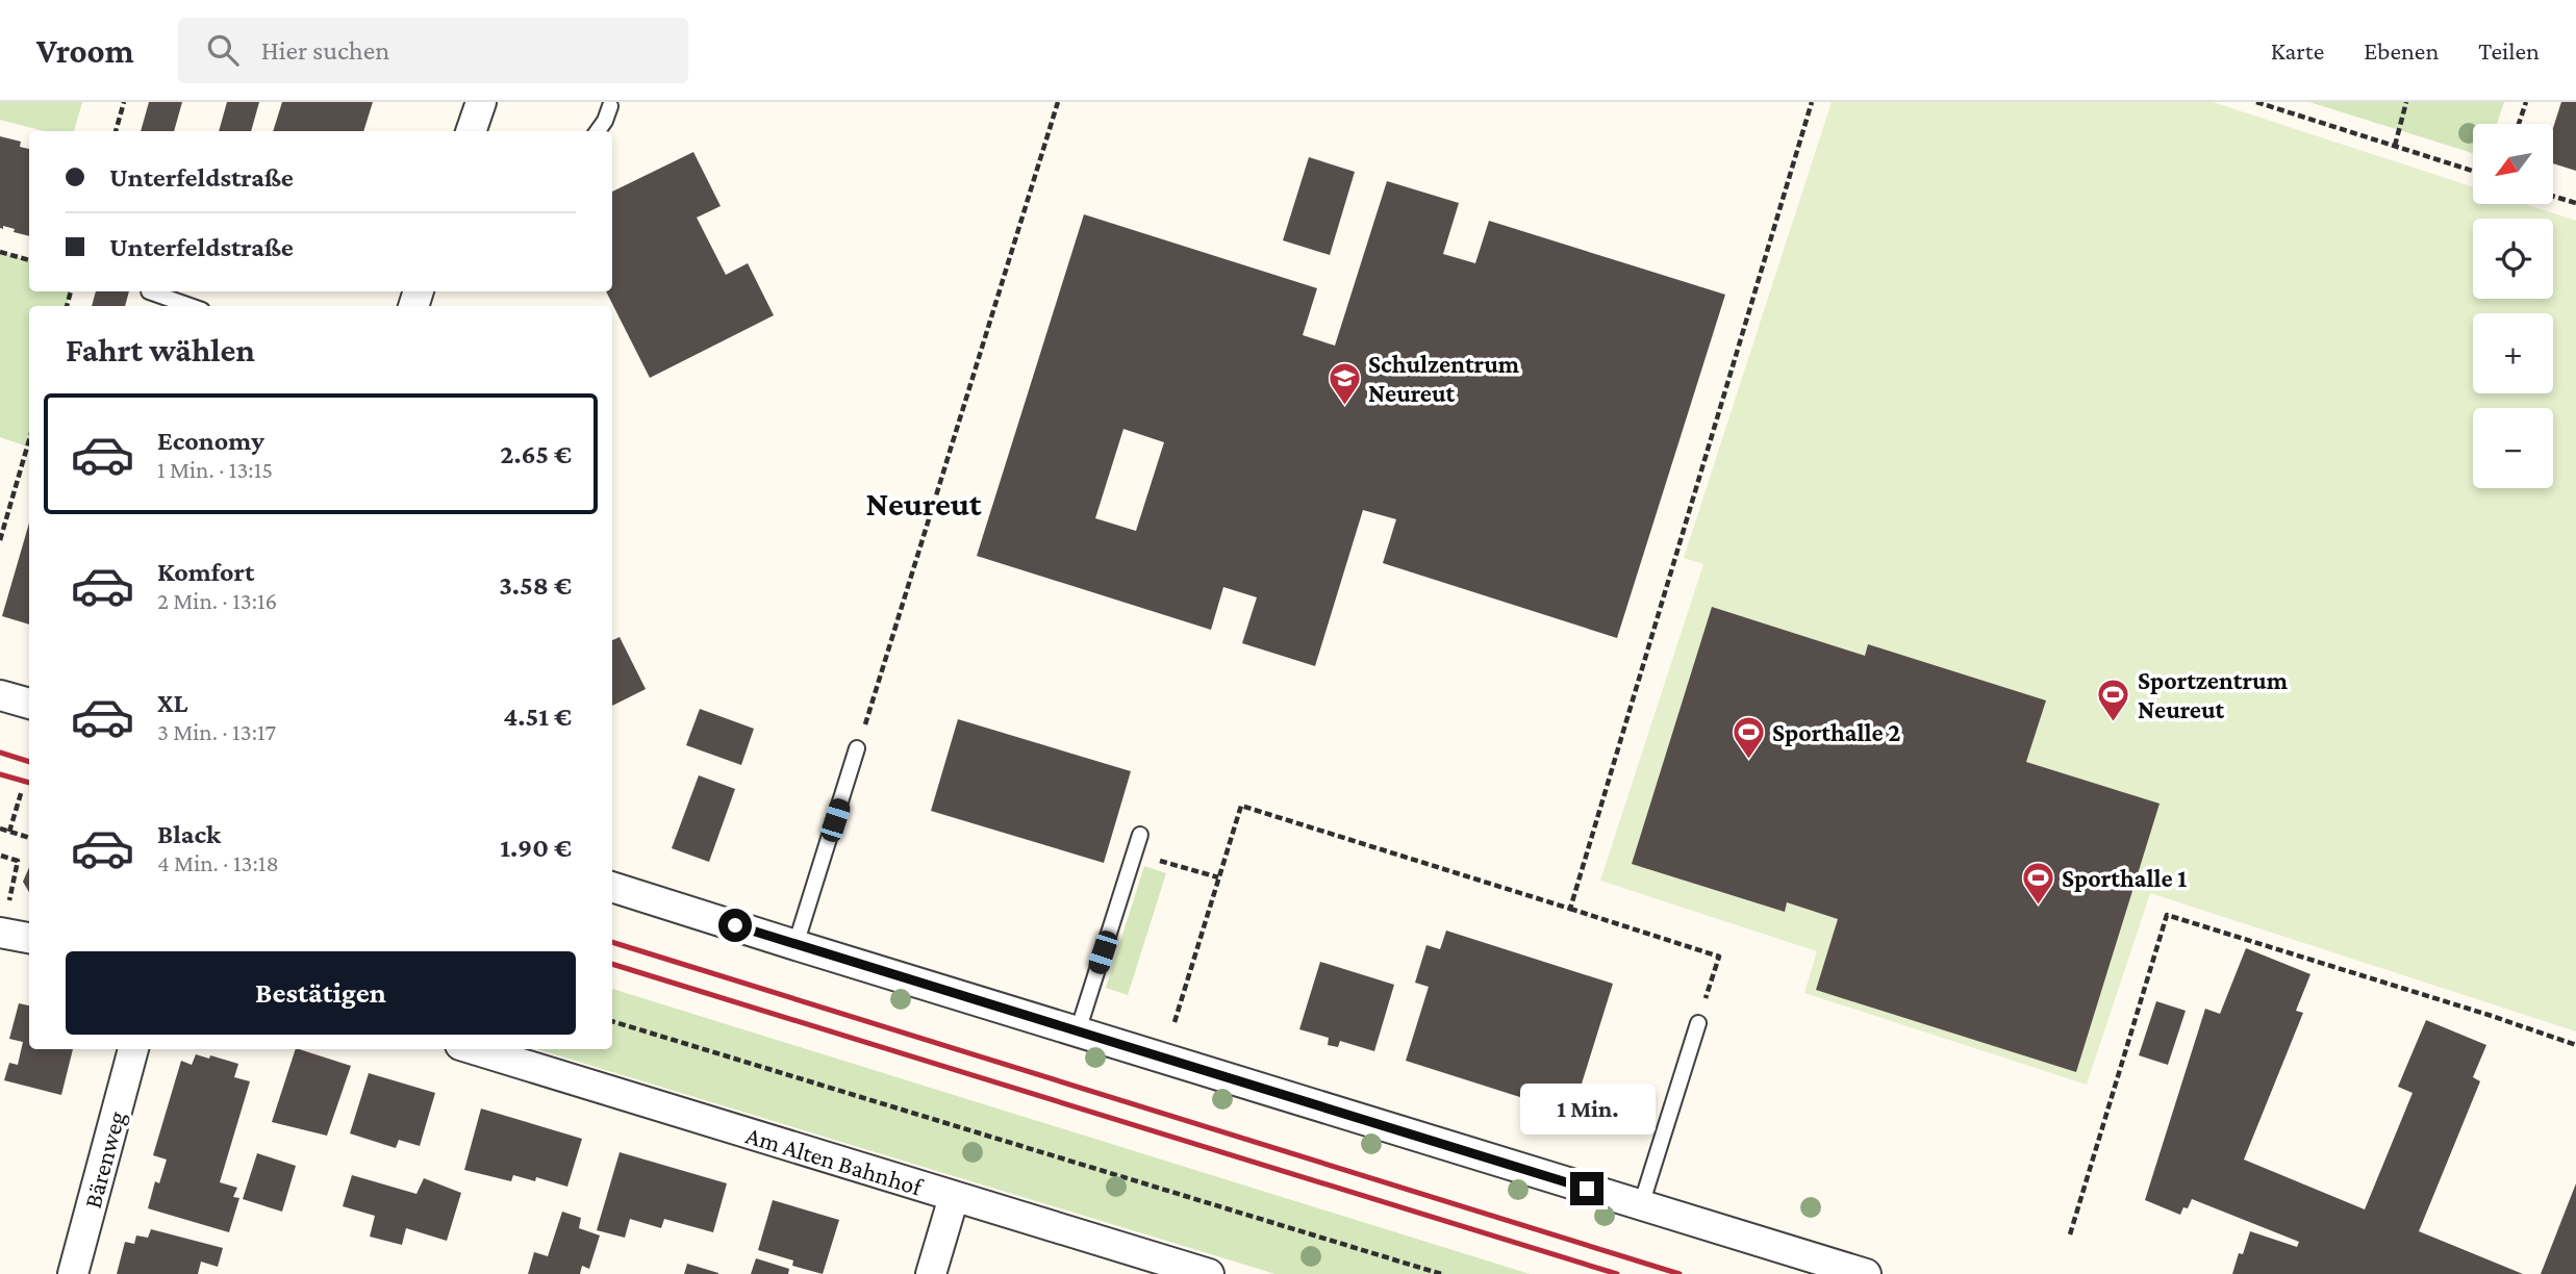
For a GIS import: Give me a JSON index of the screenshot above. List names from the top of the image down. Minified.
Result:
{"streets":{"street":["Bärenweg","Am Alten Bahnhof"]},"districts":["Neureut"],"places":{"school or university":["Schulzentrum Neureut"],"sports":["Sportzentrum Neureut","Sporthalle 2","Sporthalle 1"]},"north":"bottom left","page":{"header":"Vroom","search":"Hier suchen","nav":["Karte","Ebenen","Teilen"],"map_buttons":["+","−"],"banner":["Unterfeldstraße","Unterfeldstraße"],"heading":"Fahrt wählen","list":[{"name":"Economy","note":"1 Min. · 13:15","value":"2.65 €"},{"name":"Komfort","note":"2 Min. · 13:16","value":"3.58 €"},{"name":"XL","note":"3 Min. · 13:17","value":"4.51 €"},{"name":"Black","note":"4 Min. · 13:18","value":"1.90 €"}],"buttons":"Bestätigen","bubble":"1 Min."}}
